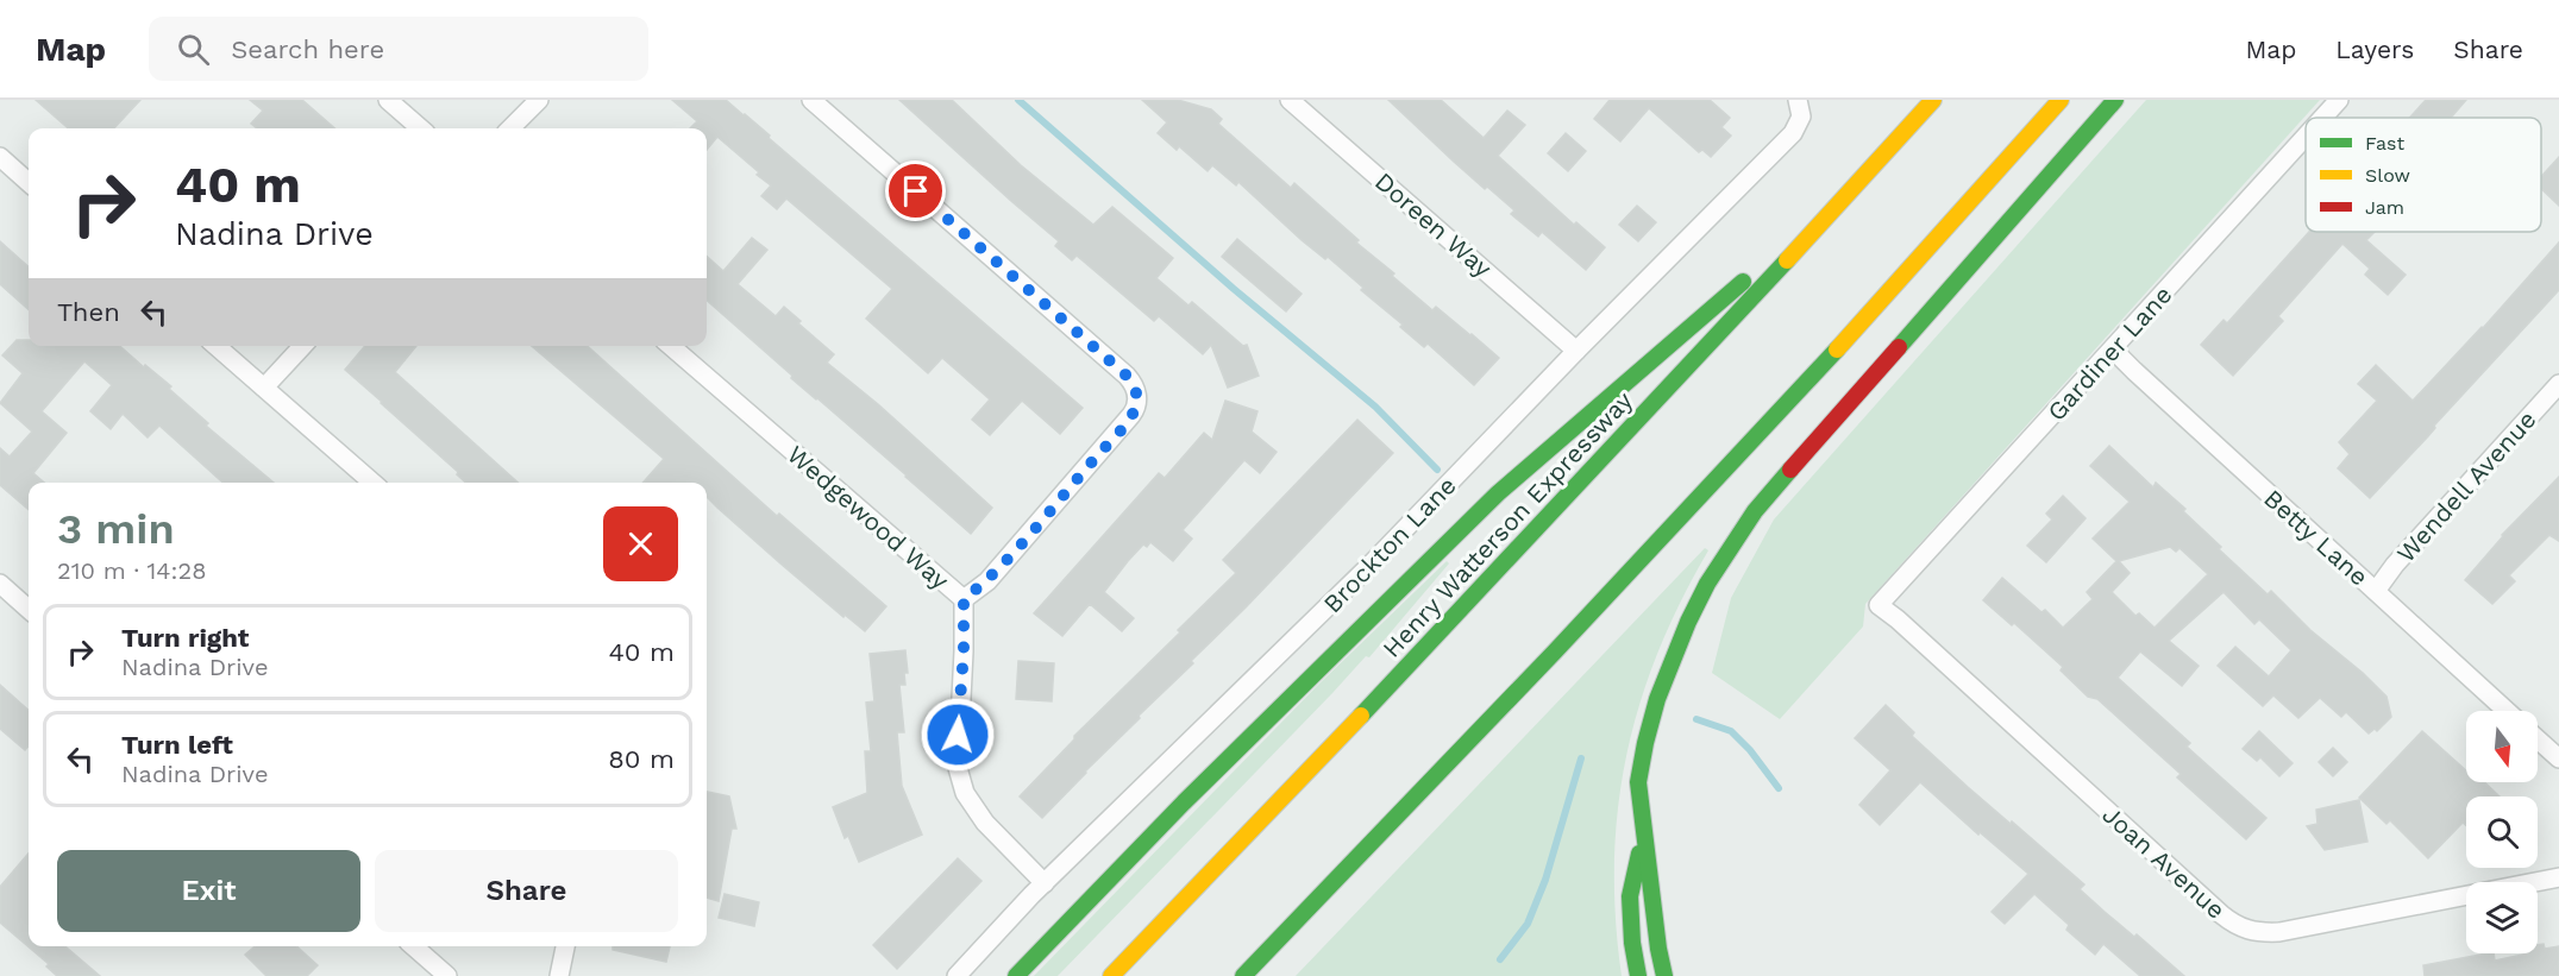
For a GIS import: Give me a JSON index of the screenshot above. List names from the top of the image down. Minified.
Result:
{"streets":{"highway":["Henry Watterson Expressway"],"street":["Doreen Way","Gardiner Lane","Wendell Avenue","Wedgewood Way","Betty Lane","Brockton Lane","Joan Avenue"]},"crossings":[["Doreen Way","Brockton Lane"],["Gardiner Lane","Betty Lane"],["Gardiner Lane","Joan Avenue"],["Wendell Avenue","Betty Lane"],["Wedgewood Way","Brockton Lane"]],"legend":["Fast","Slow","Jam"],"north":"bottom","page":{"header":"Map","search":"Search here","nav":["Map","Layers","Share"],"turn":["40 m","Nadina Drive"],"then":"Then","heading":["3 min","210 m · 14:28"],"list":[{"name":"Turn right","note":"Nadina Drive","value":"40 m"},{"name":"Turn left","note":"Nadina Drive","value":"80 m"}],"buttons":["Exit","Share"]}}
